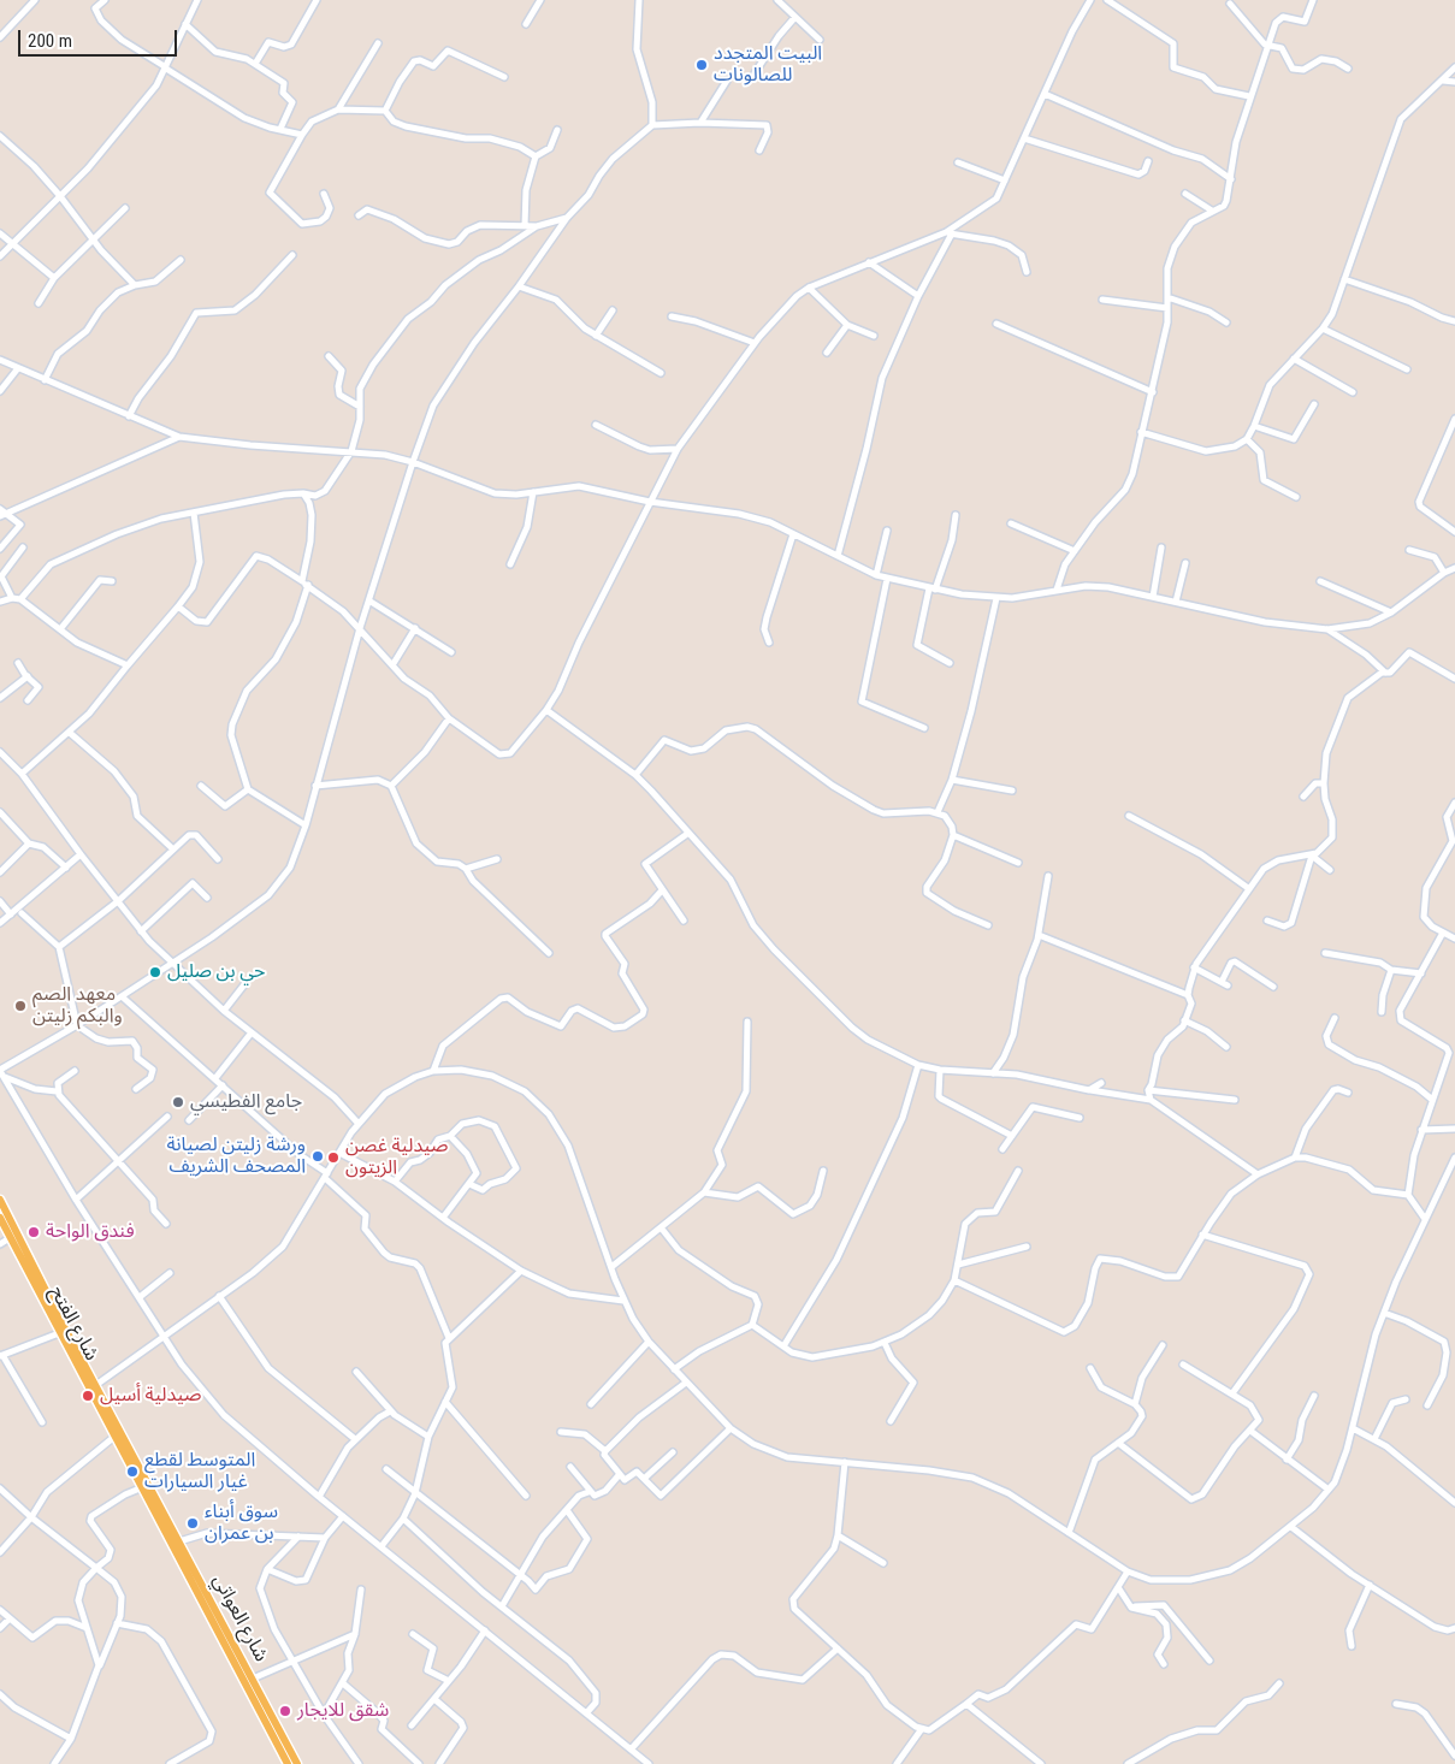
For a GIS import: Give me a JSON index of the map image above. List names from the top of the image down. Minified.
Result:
{"streets":{"main road":["شارع الفتح","شارع العواتي"]},"crossings":[["شارع الفتح","شارع العواتي"]],"places":["البيت المتجدد للصالونات","حي بن صليل","معهد الصم والبكم زليتن","جامع الفطيسي","ورشة زليتن لصيانة المصحف الشريف","صيدلية غصن الزيتون","فندق الواحة","صيدلية أسيل","المتوسط لقطع غيار السيارات","سوق أبناء بن عمران","شقق للايجار"],"scale_bar":"200 m"}
